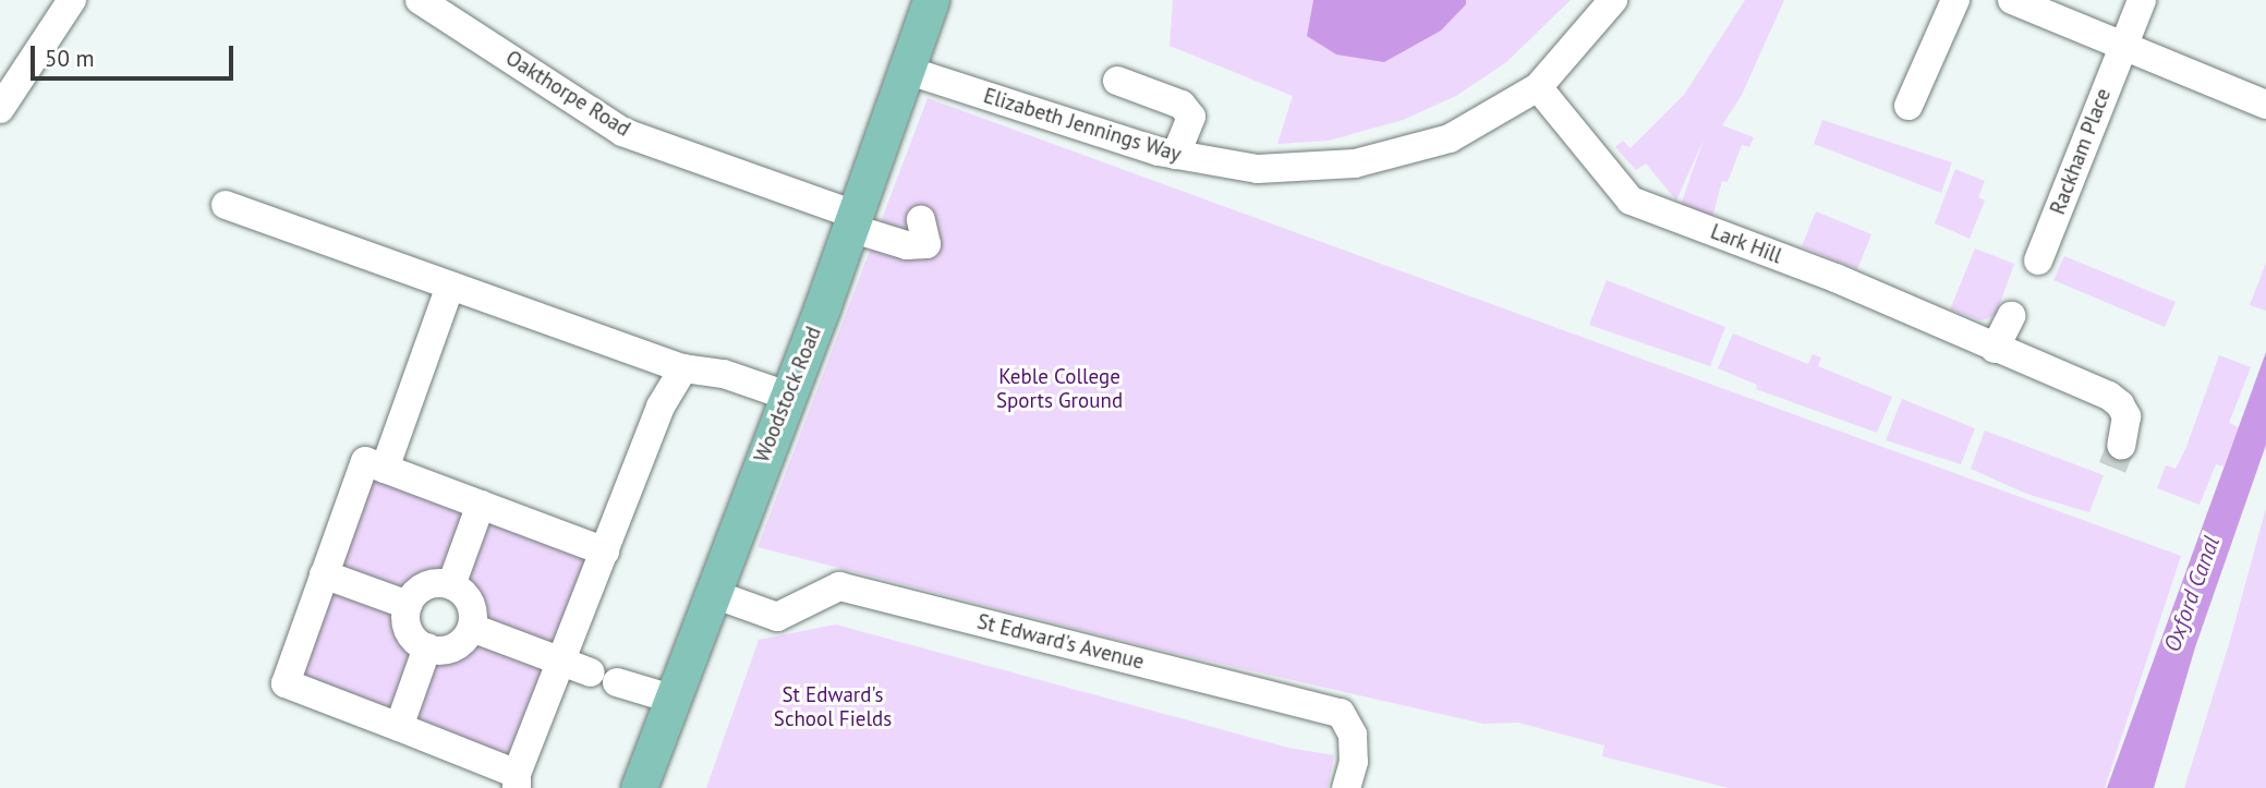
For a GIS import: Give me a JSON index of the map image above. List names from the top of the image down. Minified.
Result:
{"streets":{"main road":["Woodstock Road"],"street":["Oakthorpe Road","Elizabeth Jennings Way","Rackham Place","Lark Hill","St Edward's Avenue"]},"crossings":[["Oakthorpe Road","Woodstock Road"],["Elizabeth Jennings Way","Lark Hill"],["Elizabeth Jennings Way","Woodstock Road"],["Woodstock Road","St Edward's Avenue"]],"water":["Oxford Canal"],"parks":["Keble College Sports Ground","St Edward's School Fields"],"scale_bar":"50 m"}
